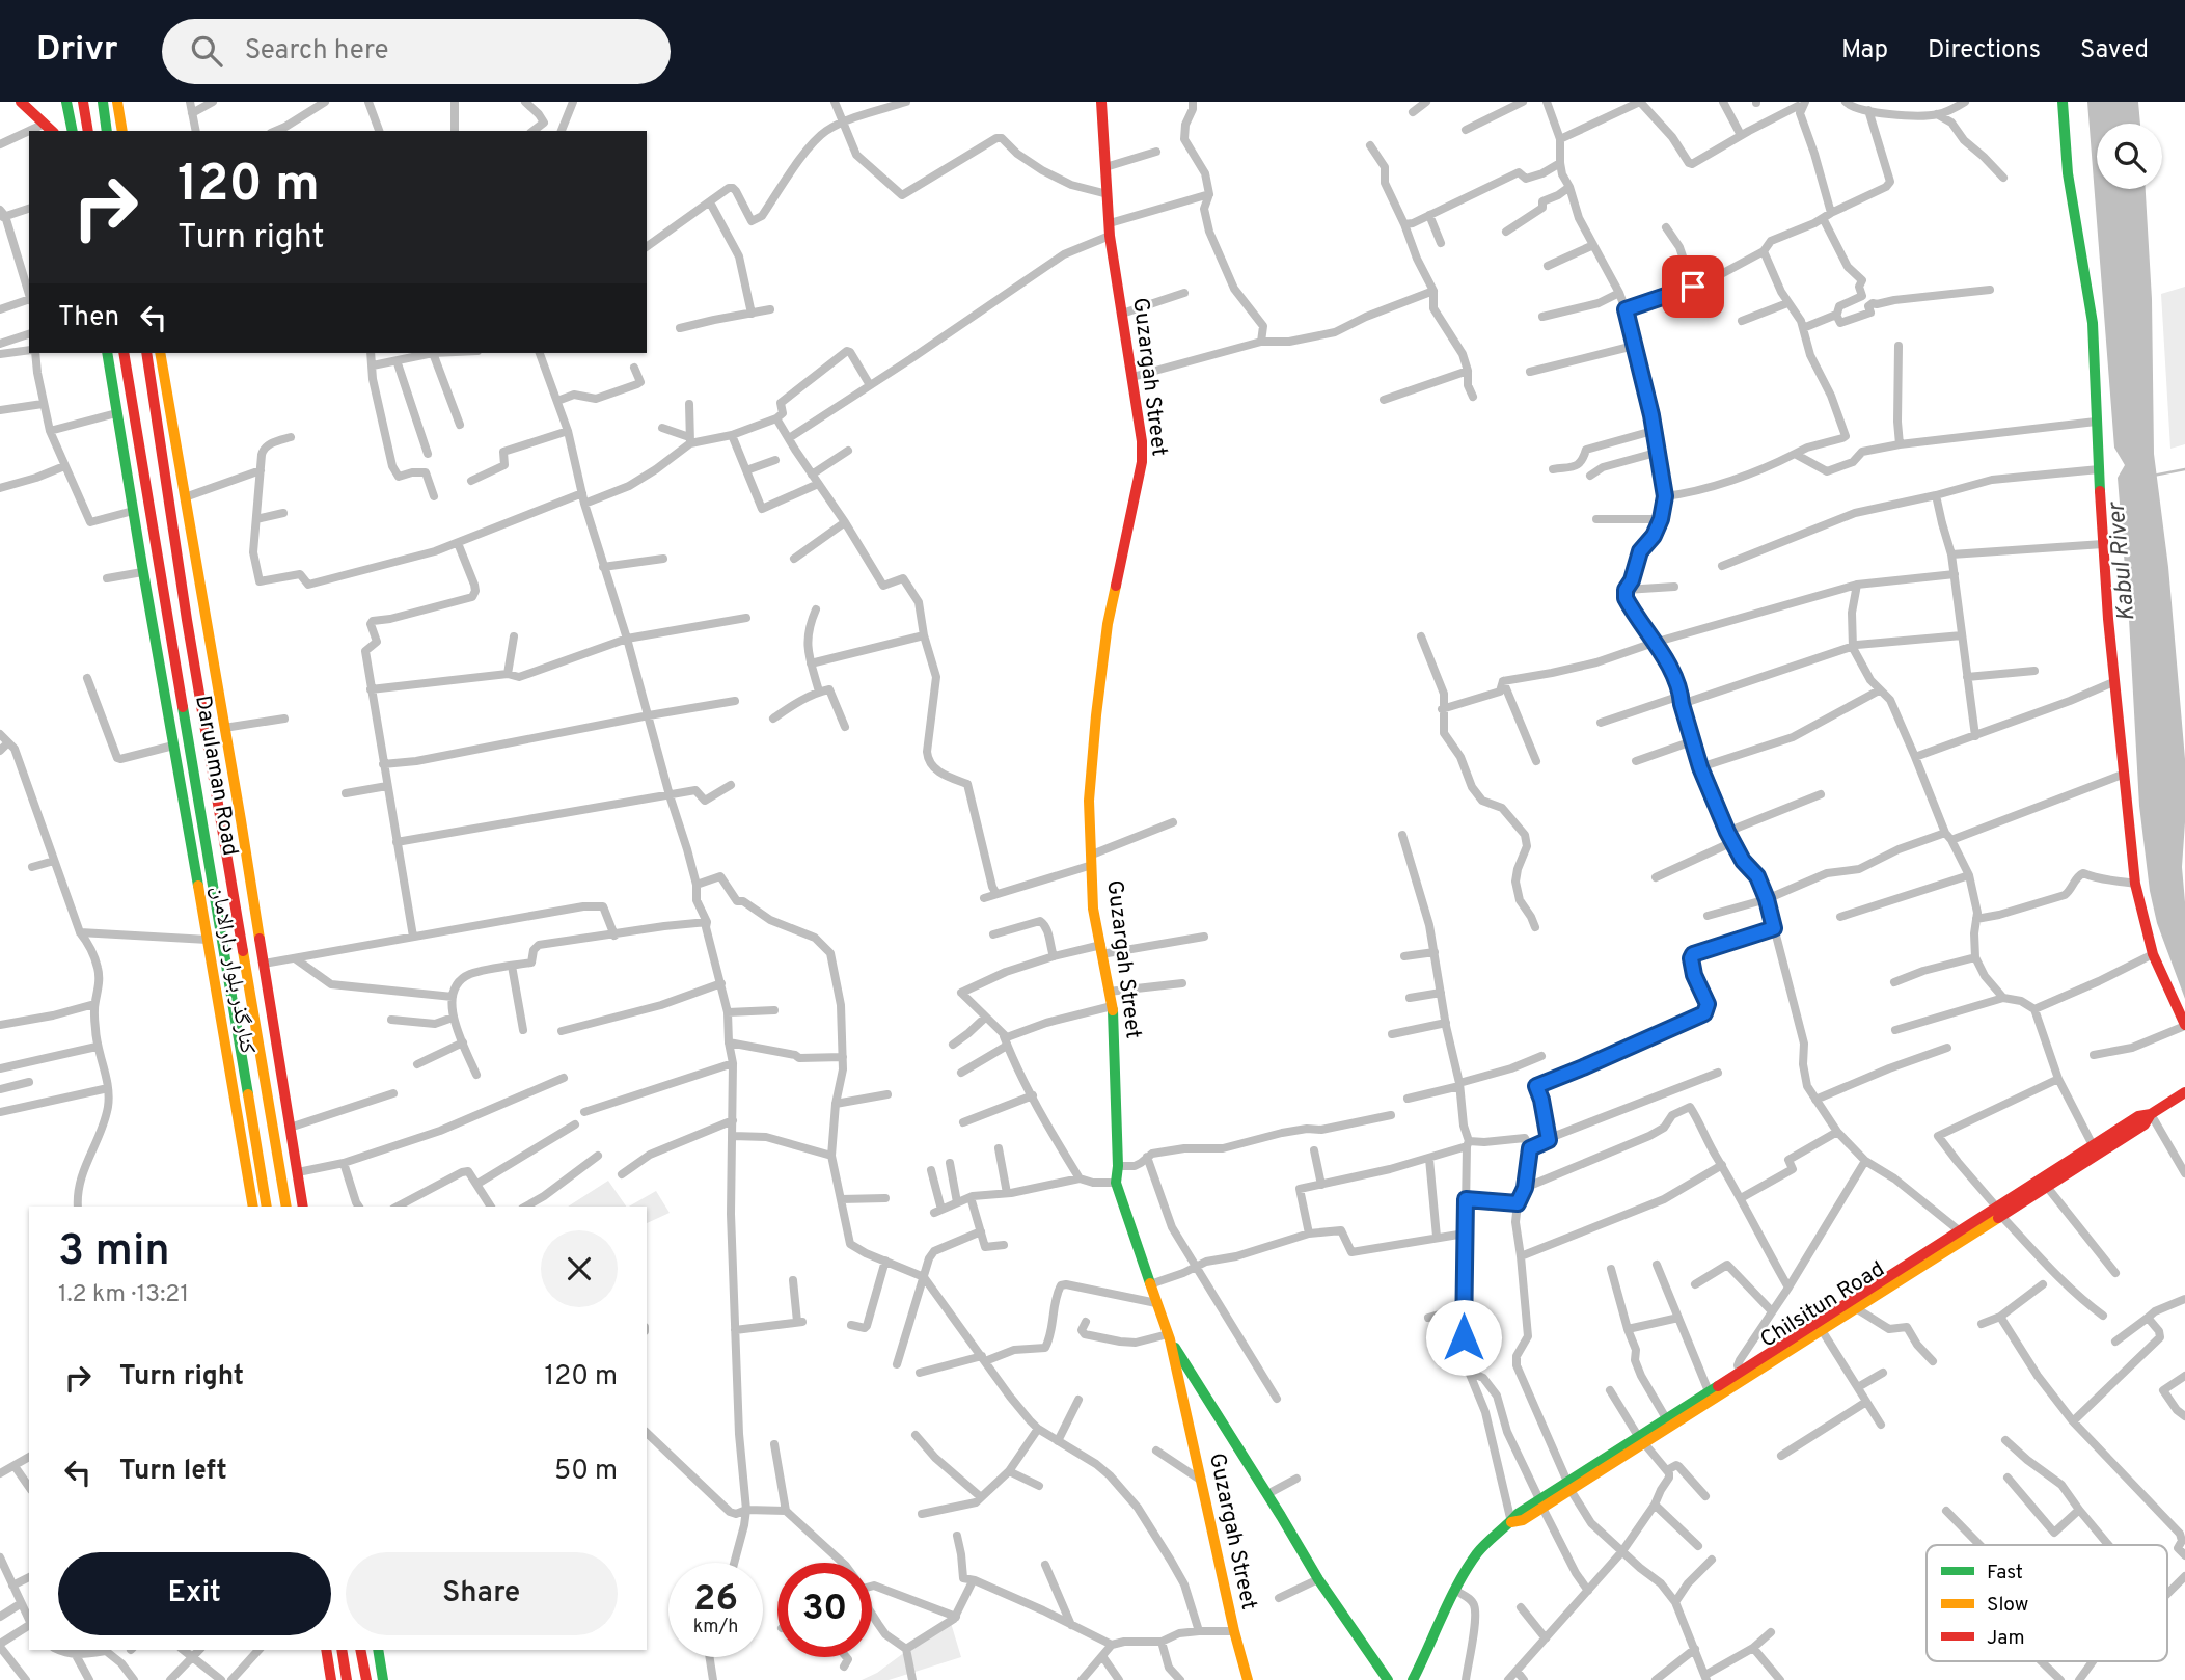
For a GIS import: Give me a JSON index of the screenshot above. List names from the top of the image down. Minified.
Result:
{"streets":{"street":["Guzargah Street","Darulaman Road","کنارگذر بلوار دارالامان","Chilsitun Road"]},"water":["Kabul River"],"legend":["Fast","Slow","Jam"],"page":{"header":"Drivr","search":"Search here","nav":["Map","Directions","Saved"],"turn":["120 m","Turn right"],"then":"Then","heading":["3 min","1.2 km · 13:21"],"list":[{"name":"Turn right","value":"120 m"},{"name":"Turn left","value":"50 m"}],"buttons":["Exit","Share"],"speed":"26 km/h","limit":"30"}}
